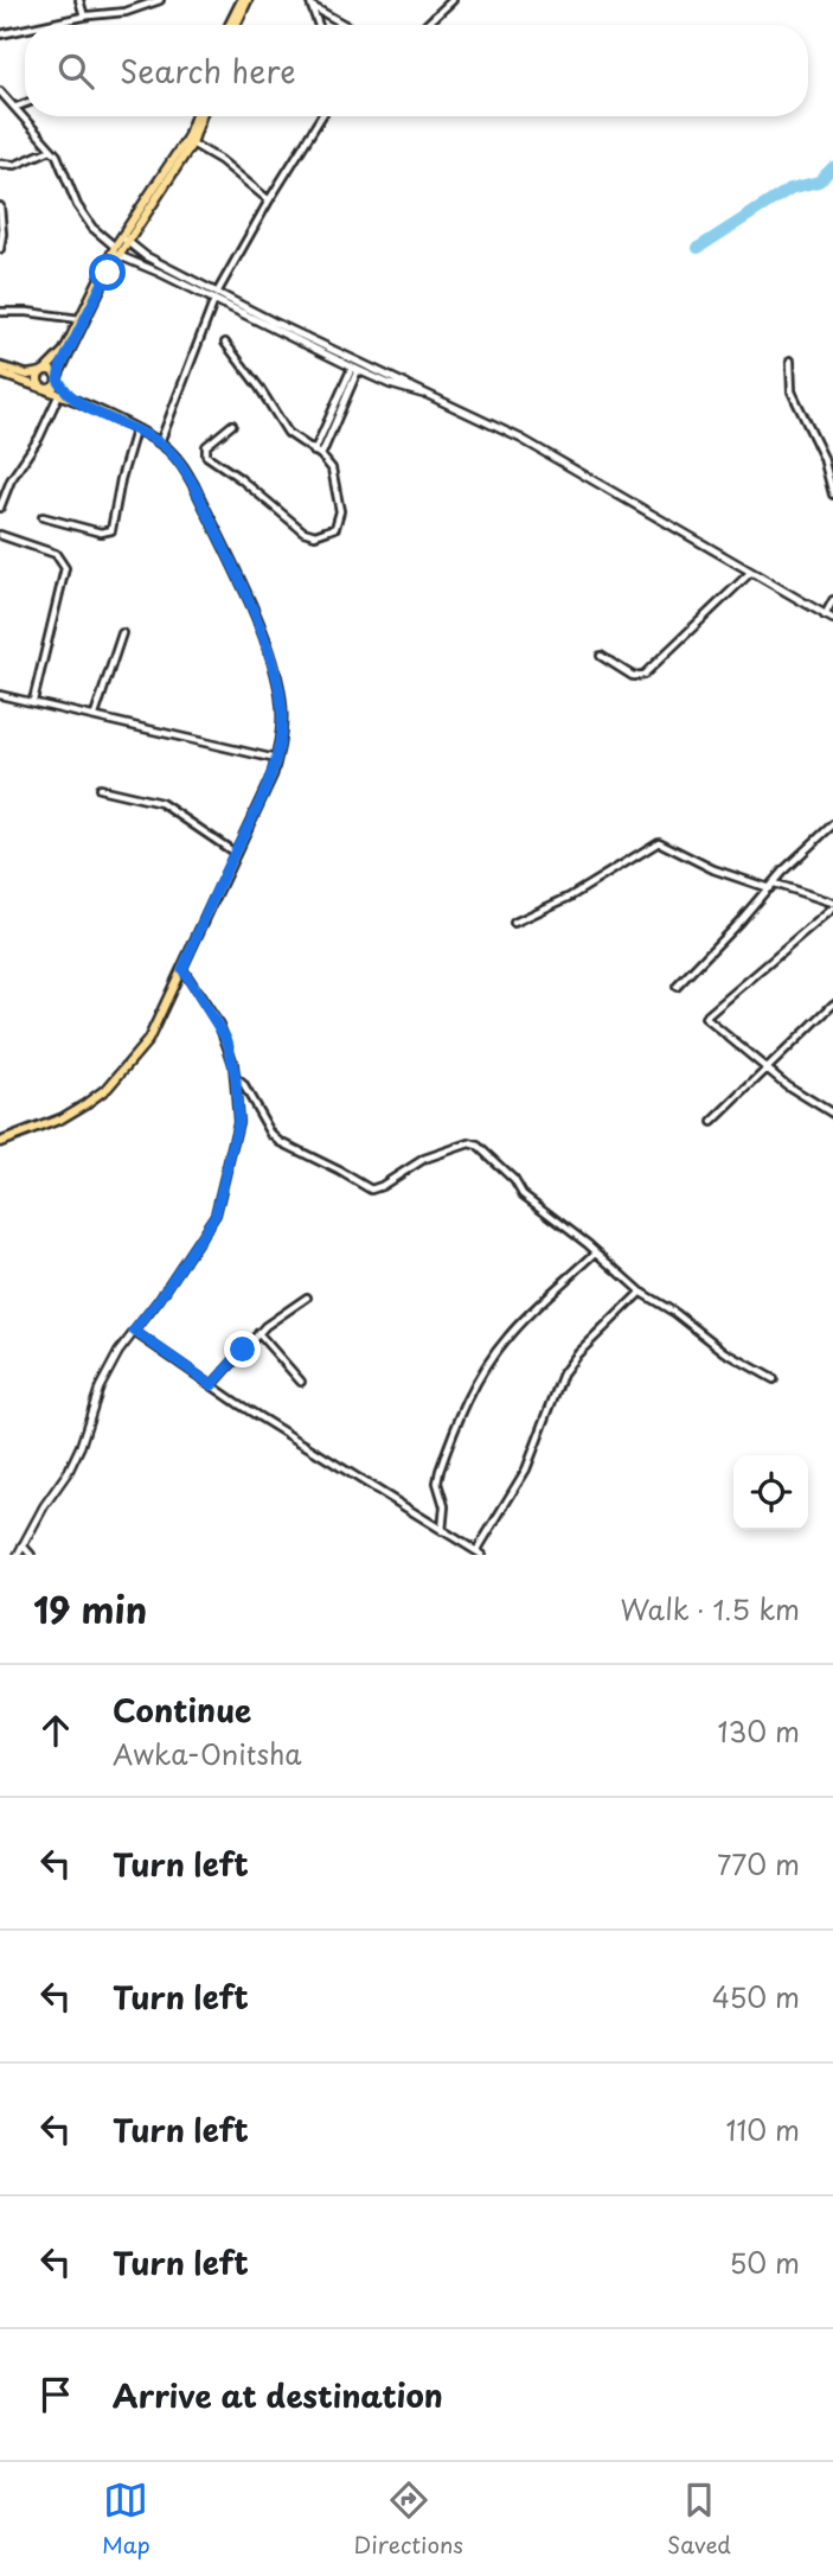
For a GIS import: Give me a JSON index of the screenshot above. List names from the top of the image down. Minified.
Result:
{"page":{"search":"Search here","heading":["19 min","Walk · 1.5 km"],"list":[["Continue","Awka-Onitsha","130 m"],["Turn left","770 m"],["Turn left","450 m"],["Turn left","110 m"],["Turn left","50 m"],"Arrive at destination"],"nav":["Map","Directions","Saved"]}}
